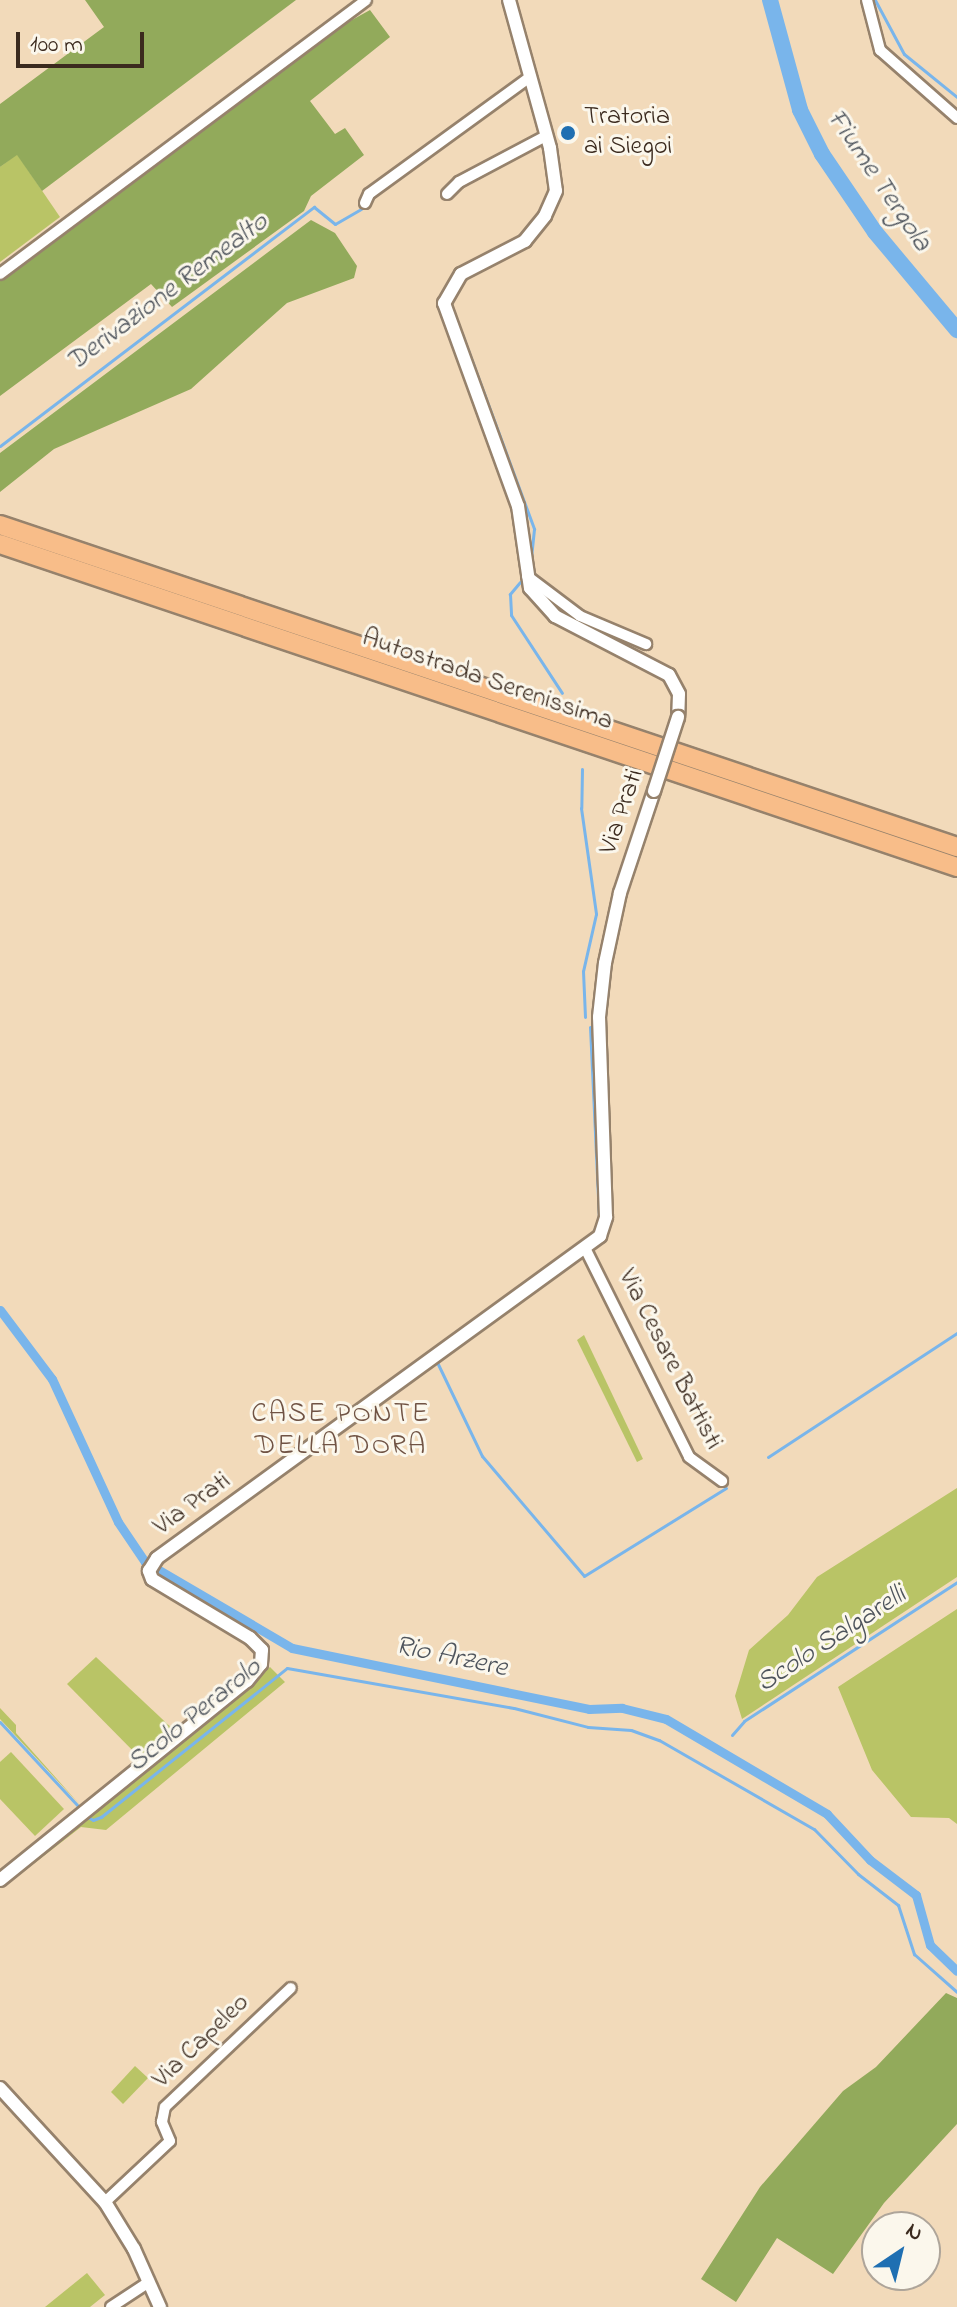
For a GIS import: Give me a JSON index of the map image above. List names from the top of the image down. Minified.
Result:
{"streets":{"highway":["Autostrada Serenissima"],"street":["Via Prati","Via Cesare Battisti","Via Capeleo"]},"crossings":[["Via Prati","Via Cesare Battisti"]],"districts":["CASE PONTE DELLA DORA"],"water":["Fiume Tergola","Derivazione Remealto","Scolo Salgarelli","Rio Arzere","Scolo Perarolo"],"places":["Tratoria ai Siegoi"],"scale_bar":"100 m","north":"top right"}
